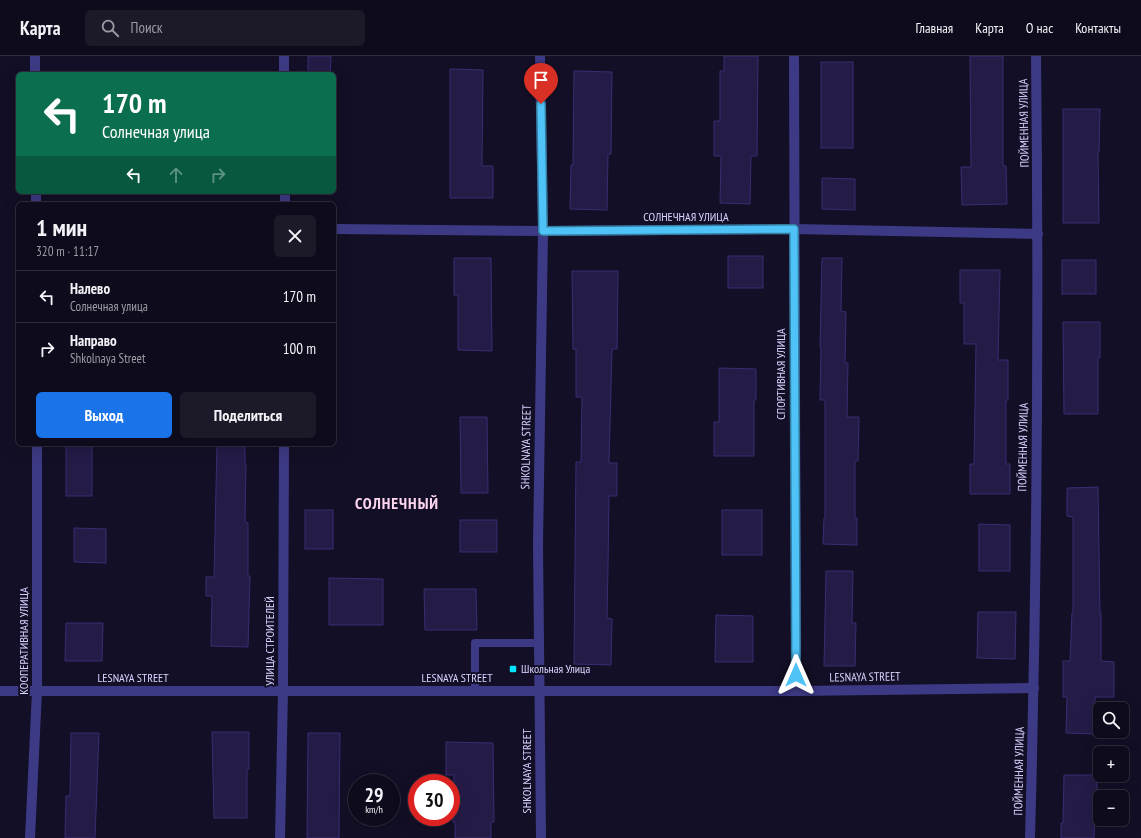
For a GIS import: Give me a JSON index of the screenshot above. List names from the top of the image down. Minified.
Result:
{"streets":{"street":["ПОЙМЕННАЯ УЛИЦА","СОЛНЕЧНАЯ УЛИЦА","СПОРТИВНАЯ УЛИЦА","SHKOLNAYA STREET","КООПЕРАТИВНАЯ УЛИЦА","УЛИЦА СТРОИТЕЛЕЙ","LESNAYA STREET"]},"crossings":[["ПОЙМЕННАЯ УЛИЦА","СОЛНЕЧНАЯ УЛИЦА"],["ПОЙМЕННАЯ УЛИЦА","LESNAYA STREET"],["СОЛНЕЧНАЯ УЛИЦА","СПОРТИВНАЯ УЛИЦА"],["СОЛНЕЧНАЯ УЛИЦА","SHKOLNAYA STREET"],["СПОРТИВНАЯ УЛИЦА","LESNAYA STREET"],["SHKOLNAYA STREET","LESNAYA STREET"],["КООПЕРАТИВНАЯ УЛИЦА","LESNAYA STREET"],["УЛИЦА СТРОИТЕЛЕЙ","LESNAYA STREET"]],"districts":["СОЛНЕЧНЫЙ"],"places":{"transit":["Школьная Улица"]},"page":{"header":"Карта","search":"Поиск","nav":["Главная","Карта","О нас","Контакты"],"turn":["170 m","Солнечная улица"],"heading":["1 мин","320 m · 11:17"],"list":[{"name":"Налево","note":"Солнечная улица","value":"170 m"},{"name":"Направо","note":"Shkolnaya Street","value":"100 m"}],"buttons":["Выход","Поделиться"],"map_buttons":["+","−"],"speed":"29 km/h","limit":"30"}}
